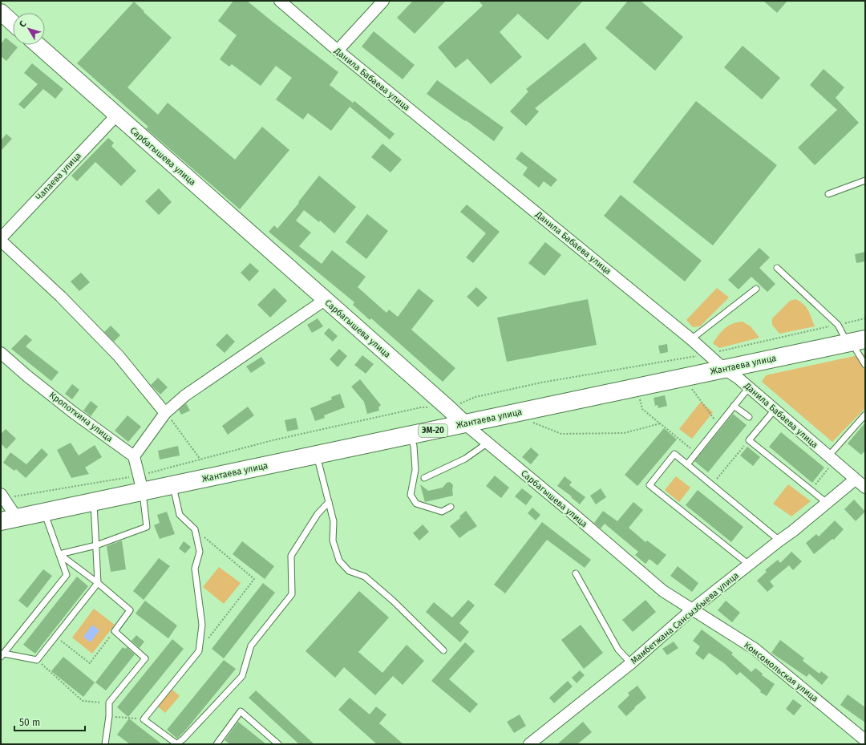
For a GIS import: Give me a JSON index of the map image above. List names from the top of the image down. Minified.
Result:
{"streets":{"main road":["Жантаева улица","ЭМ-20"],"street":["Данила Бабаева улица","Сарбагышева улица","Чапаева улица","Кропоткина улица","Мамбетжана Сансызбыева улица","Комсомольская улица"]},"crossings":[["Данила Бабаева улица","Жантаева улица"],["Данила Бабаева улица","Мамбетжана Сансызбыева улица"],["Сарбагышева улица","Чапаева улица"],["Сарбагышева улица","Жантаева улица"],["Сарбагышева улица","Мамбетжана Сансызбыева улица"],["Сарбагышева улица","Комсомольская улица"],["Мамбетжана Сансызбыева улица","Комсомольская улица"]],"scale_bar":"50 m","north":"top left"}
